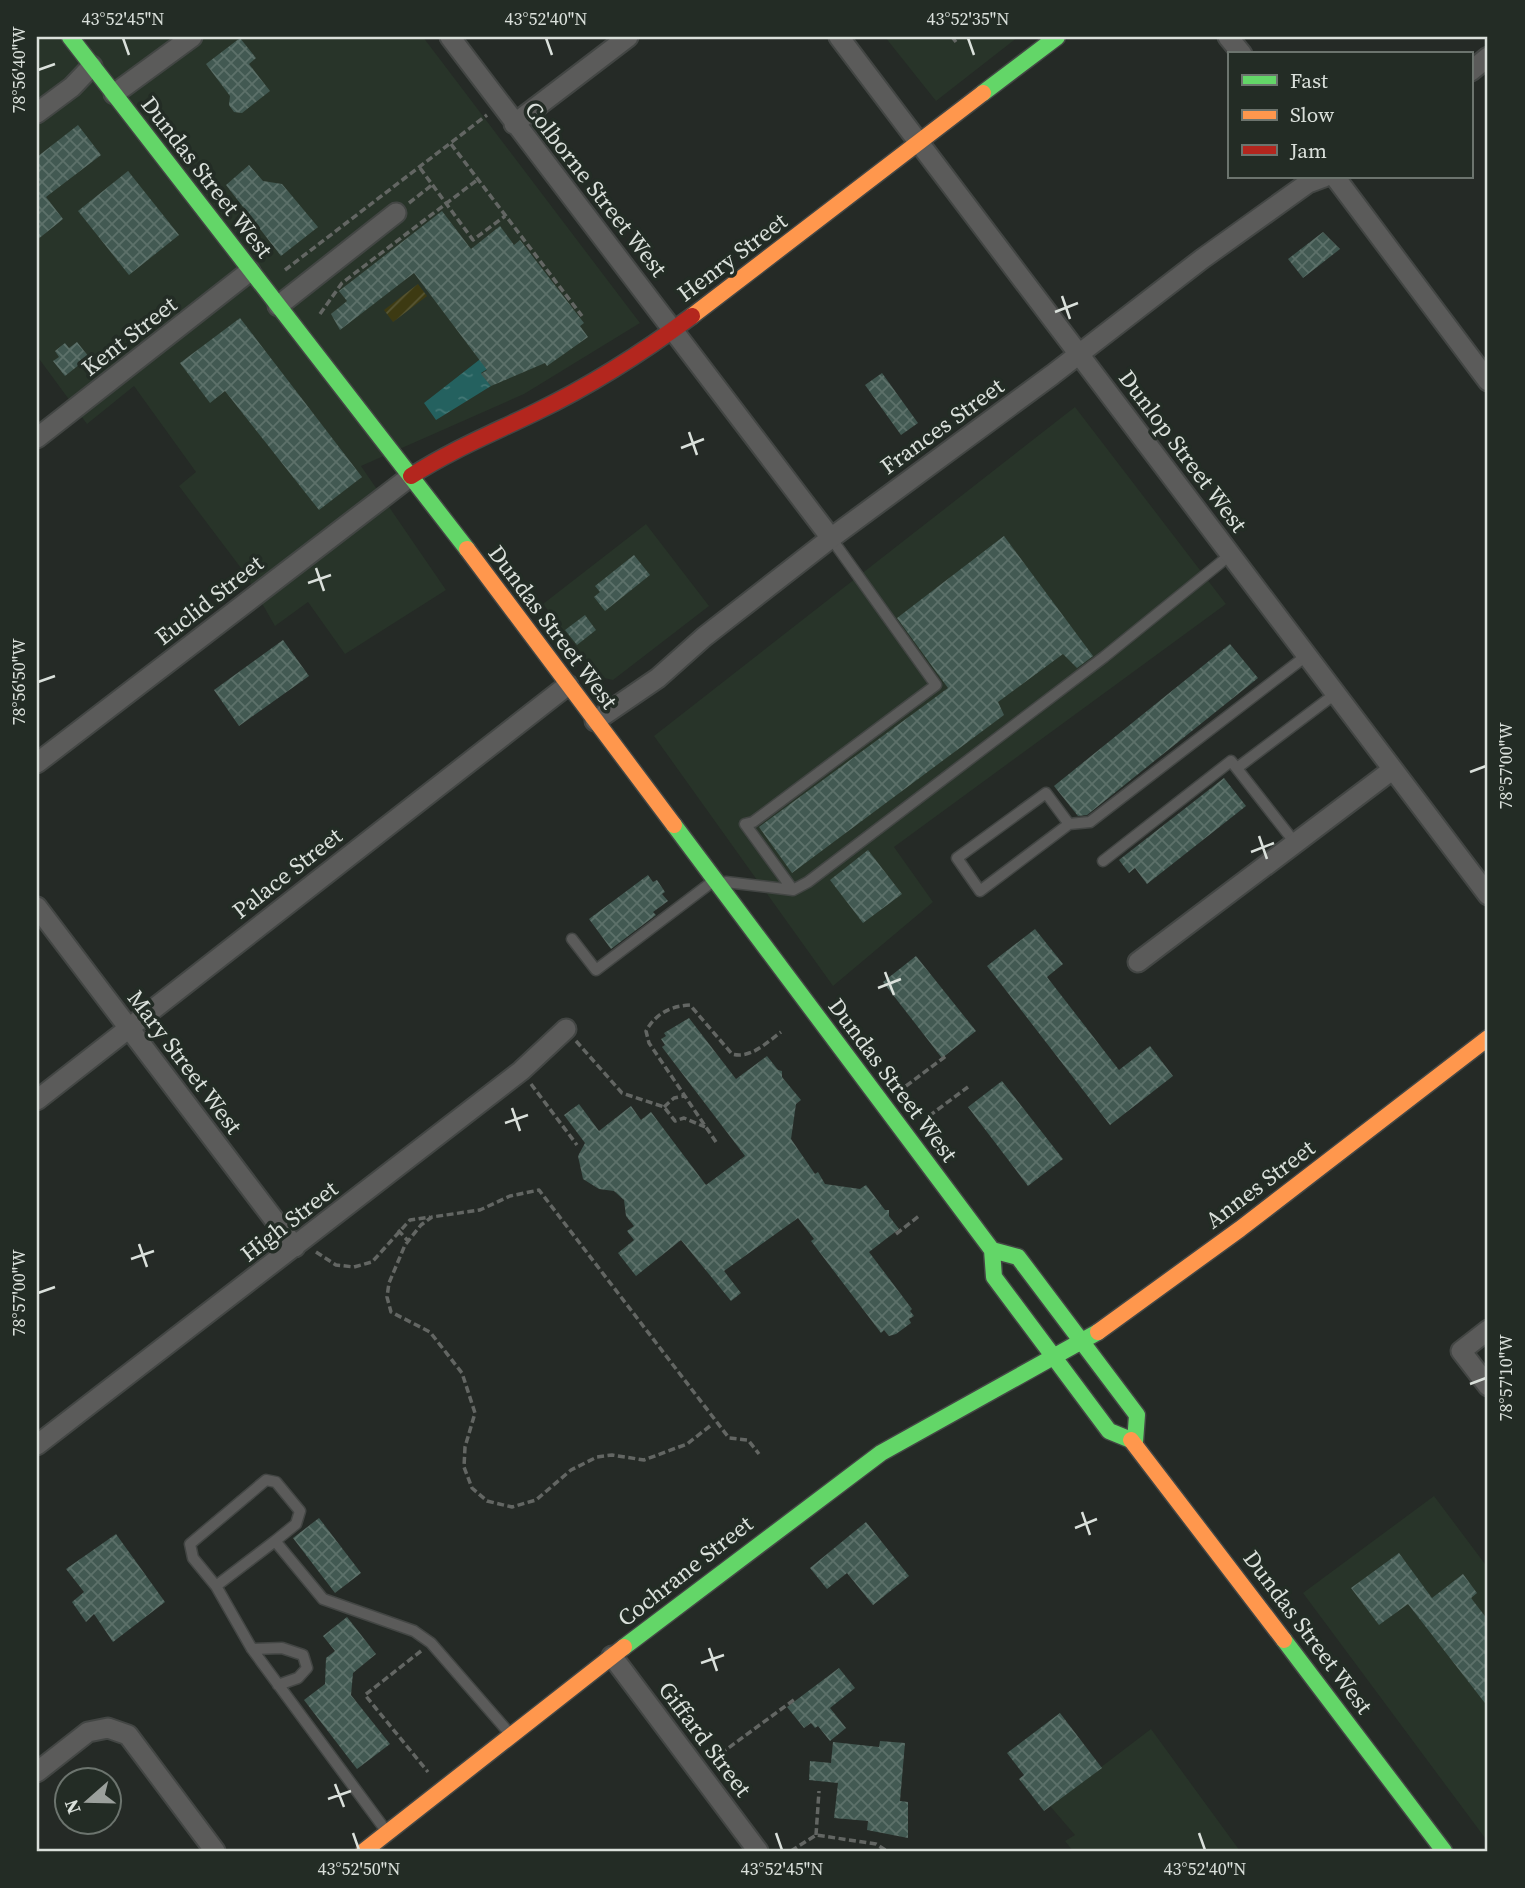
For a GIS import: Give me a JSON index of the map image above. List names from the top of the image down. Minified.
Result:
{"streets":{"main road":["Dundas Street West","Henry Street","Annes Street","Cochrane Street"],"street":["Colborne Street West","Kent Street","Frances Street","Dunlop Street West","Euclid Street","Palace Street","Mary Street West","High Street","Giffard Street"]},"crossings":[["Dundas Street West","Henry Street"],["Dundas Street West","Kent Street"],["Dundas Street West","Frances Street"],["Dundas Street West","Euclid Street"],["Dundas Street West","Palace Street"],["Dundas Street West","Annes Street"],["Dundas Street West","Cochrane Street"],["Colborne Street West","Henry Street"],["Colborne Street West","Frances Street"],["Henry Street","Dunlop Street West"],["Henry Street","Euclid Street"],["Frances Street","Dunlop Street West"],["Palace Street","Mary Street West"],["Mary Street West","High Street"],["Annes Street","Cochrane Street"],["Cochrane Street","Giffard Street"]],"legend":["Fast","Slow","Jam"],"north":"left","coordinates":["43°52'45\"N","43°52'40\"N","43°52'35\"N","78°56'40\"W","78°56'50\"W","78°57'00\"W","78°57'10\"W","43°52'50\"N"]}
